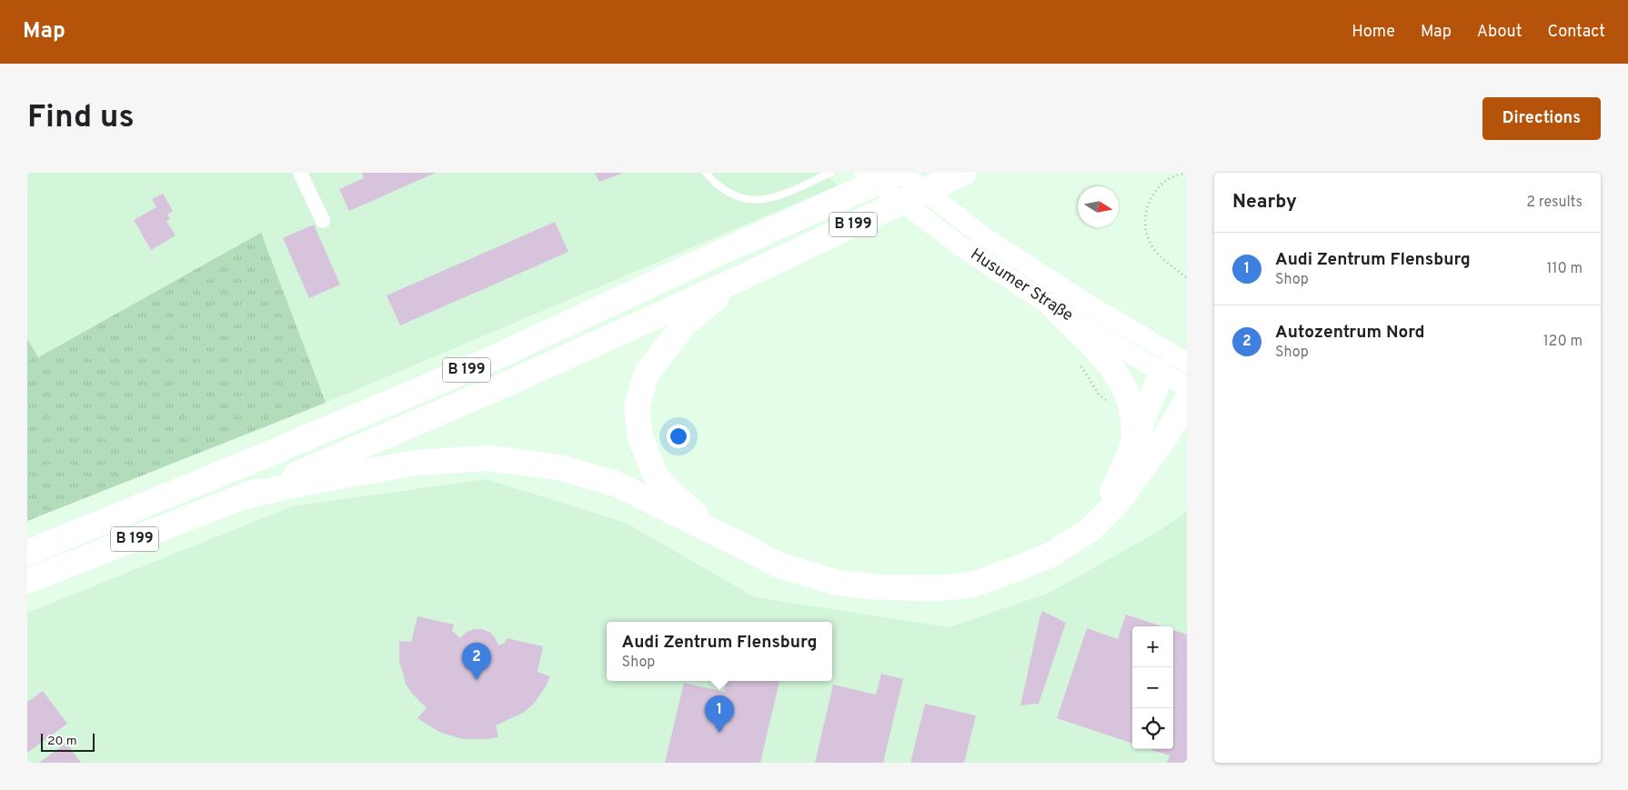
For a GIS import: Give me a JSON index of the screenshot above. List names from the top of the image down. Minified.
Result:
{"streets":{"highway":["B 199"],"main road":["Husumer Straße"]},"crossings":[["B 199","Husumer Straße"]],"scale_bar":"20 m","north":"right","page":{"header":"Map","nav":["Home","Map","About","Contact"],"buttons":"Directions","title":"Find us","heading":["Nearby","2 results"],"list":[{"mark":"1","name":"Audi Zentrum Flensburg","note":"Shop","value":"110 m"},{"mark":"2","name":"Autozentrum Nord","note":"Shop","value":"120 m"}],"popup":["Audi Zentrum Flensburg","Shop"],"map_buttons":["+","−"],"pins":["2","1"],"scale":"20 m"}}
